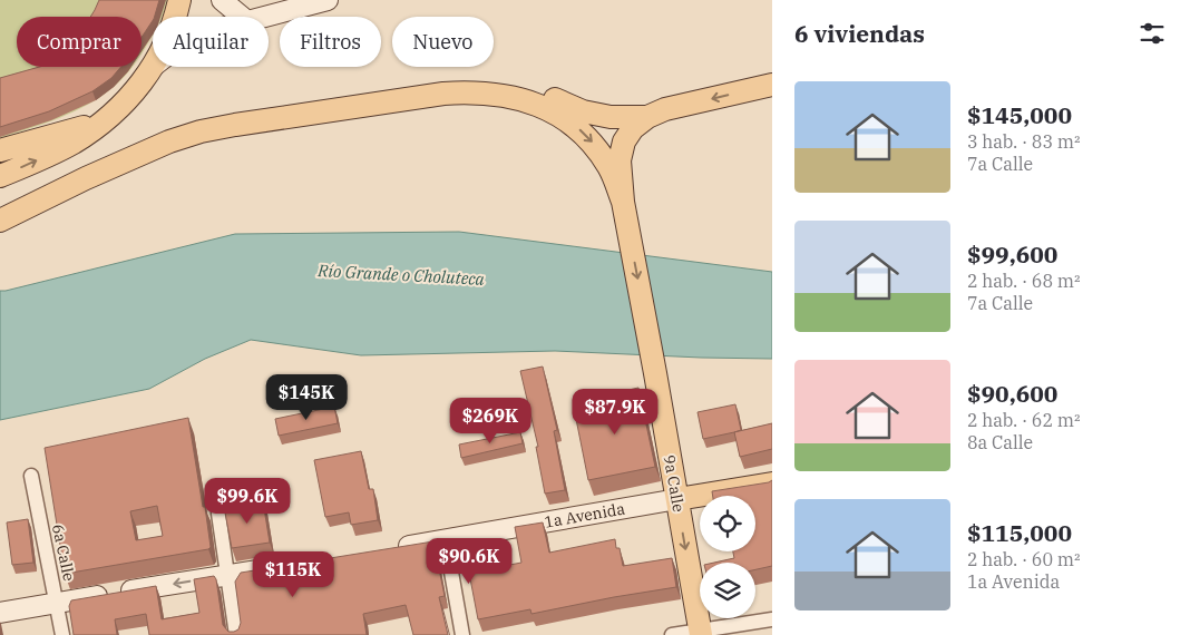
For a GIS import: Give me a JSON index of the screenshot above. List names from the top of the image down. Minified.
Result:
{"streets":{"main road":["9a Calle","1a Avenida"],"street":["6a Calle"]},"crossings":[["9a Calle","1a Avenida"]],"one_way":["9a Calle"],"water":["Río Grande o Choluteca"],"page":{"heading":"6 viviendas","chip":["Comprar","Alquilar","Filtros","Nuevo"],"list":[{"name":"$145,000","note":"3 hab. · 83 m² · 7a Calle"},{"name":"$99,600","note":"2 hab. · 68 m² · 7a Calle"},{"name":"$90,600","note":"2 hab. · 62 m² · 8a Calle"},{"name":"$115,000","note":"2 hab. · 60 m² · 1a Avenida"}],"price":["$145K","$87.9K","$269K","$99.6K","$90.6K","$115K"]}}
